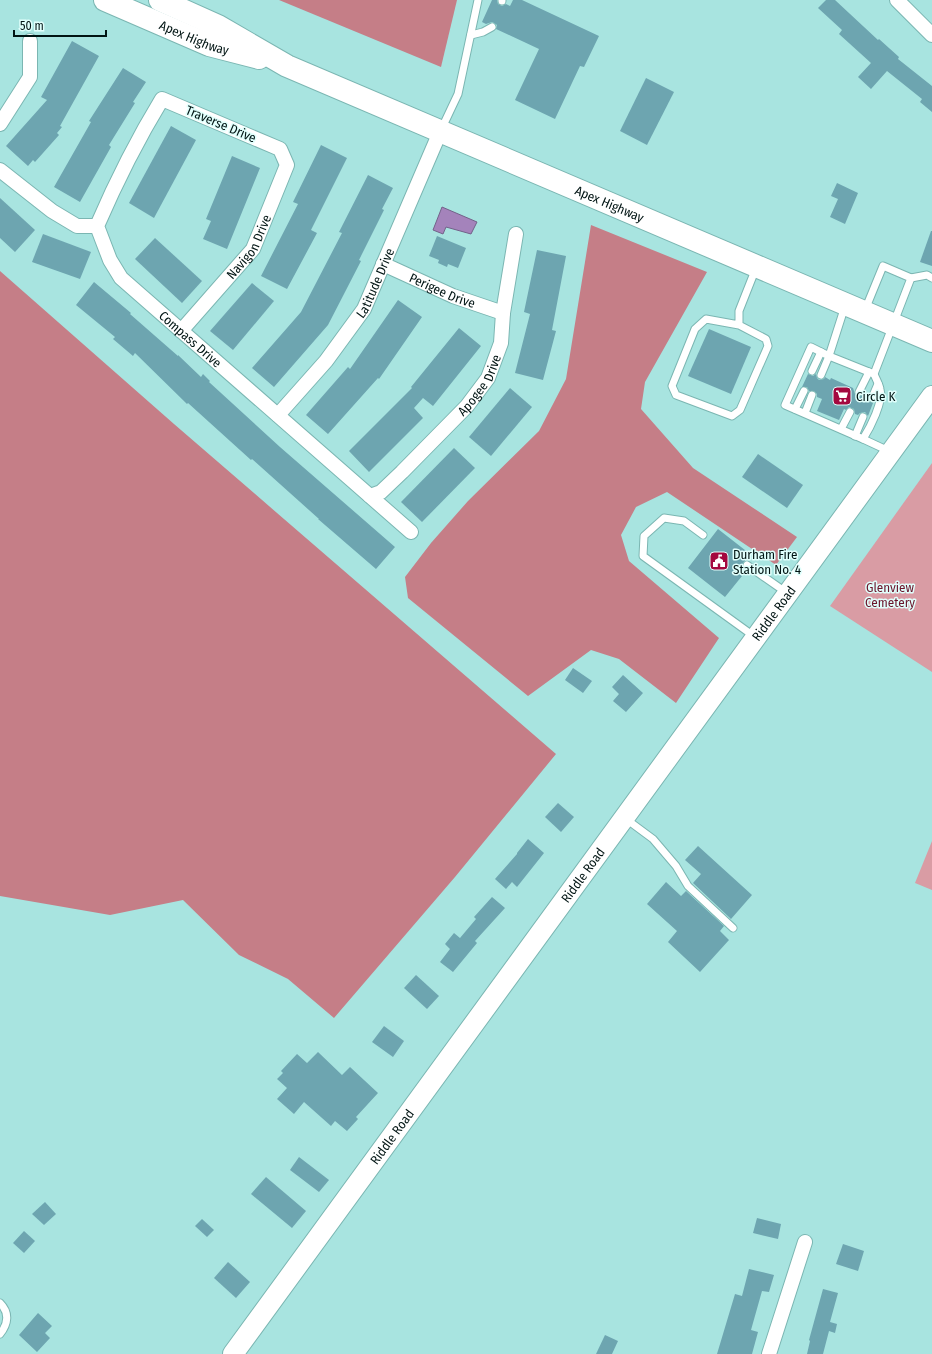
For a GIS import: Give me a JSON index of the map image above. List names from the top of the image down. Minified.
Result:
{"streets":{"main road":["Apex Highway","Riddle Road"],"street":["Traverse Drive","Navigon Drive","Latitude Drive","Perigee Drive","Compass Drive","Apogee Drive"]},"crossings":[["Apex Highway","Latitude Drive"],["Traverse Drive","Navigon Drive"],["Traverse Drive","Compass Drive"],["Navigon Drive","Compass Drive"],["Latitude Drive","Perigee Drive"],["Latitude Drive","Compass Drive"],["Perigee Drive","Apogee Drive"],["Compass Drive","Apogee Drive"]],"parks":["Glenview Cemetery"],"places":{"supermarket":["Circle K"],"public building":["Durham Fire Station No. 4"]},"scale_bar":"50 m"}
